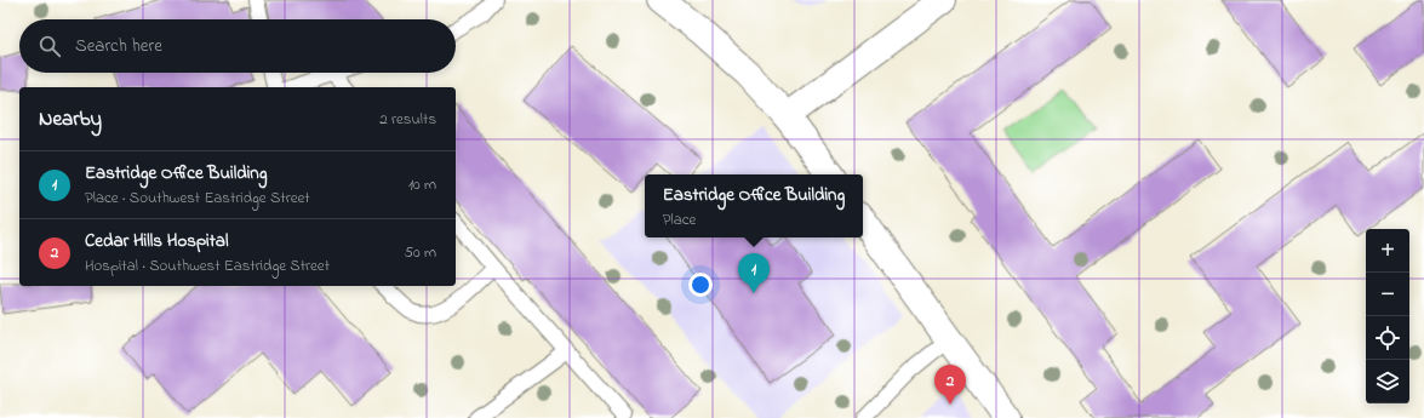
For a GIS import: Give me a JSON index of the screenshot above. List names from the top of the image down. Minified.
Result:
{"page":{"search":"Search here","heading":["Nearby","2 results"],"list":[{"mark":"1","name":"Eastridge Office Building","note":"Place · Southwest Eastridge Street","value":"10 m"},{"mark":"2","name":"Cedar Hills Hospital","note":"Hospital · Southwest Eastridge Street","value":"50 m"}],"popup":["Eastridge Office Building","Place"],"map_buttons":["+","−"],"pins":["1","2"]}}
